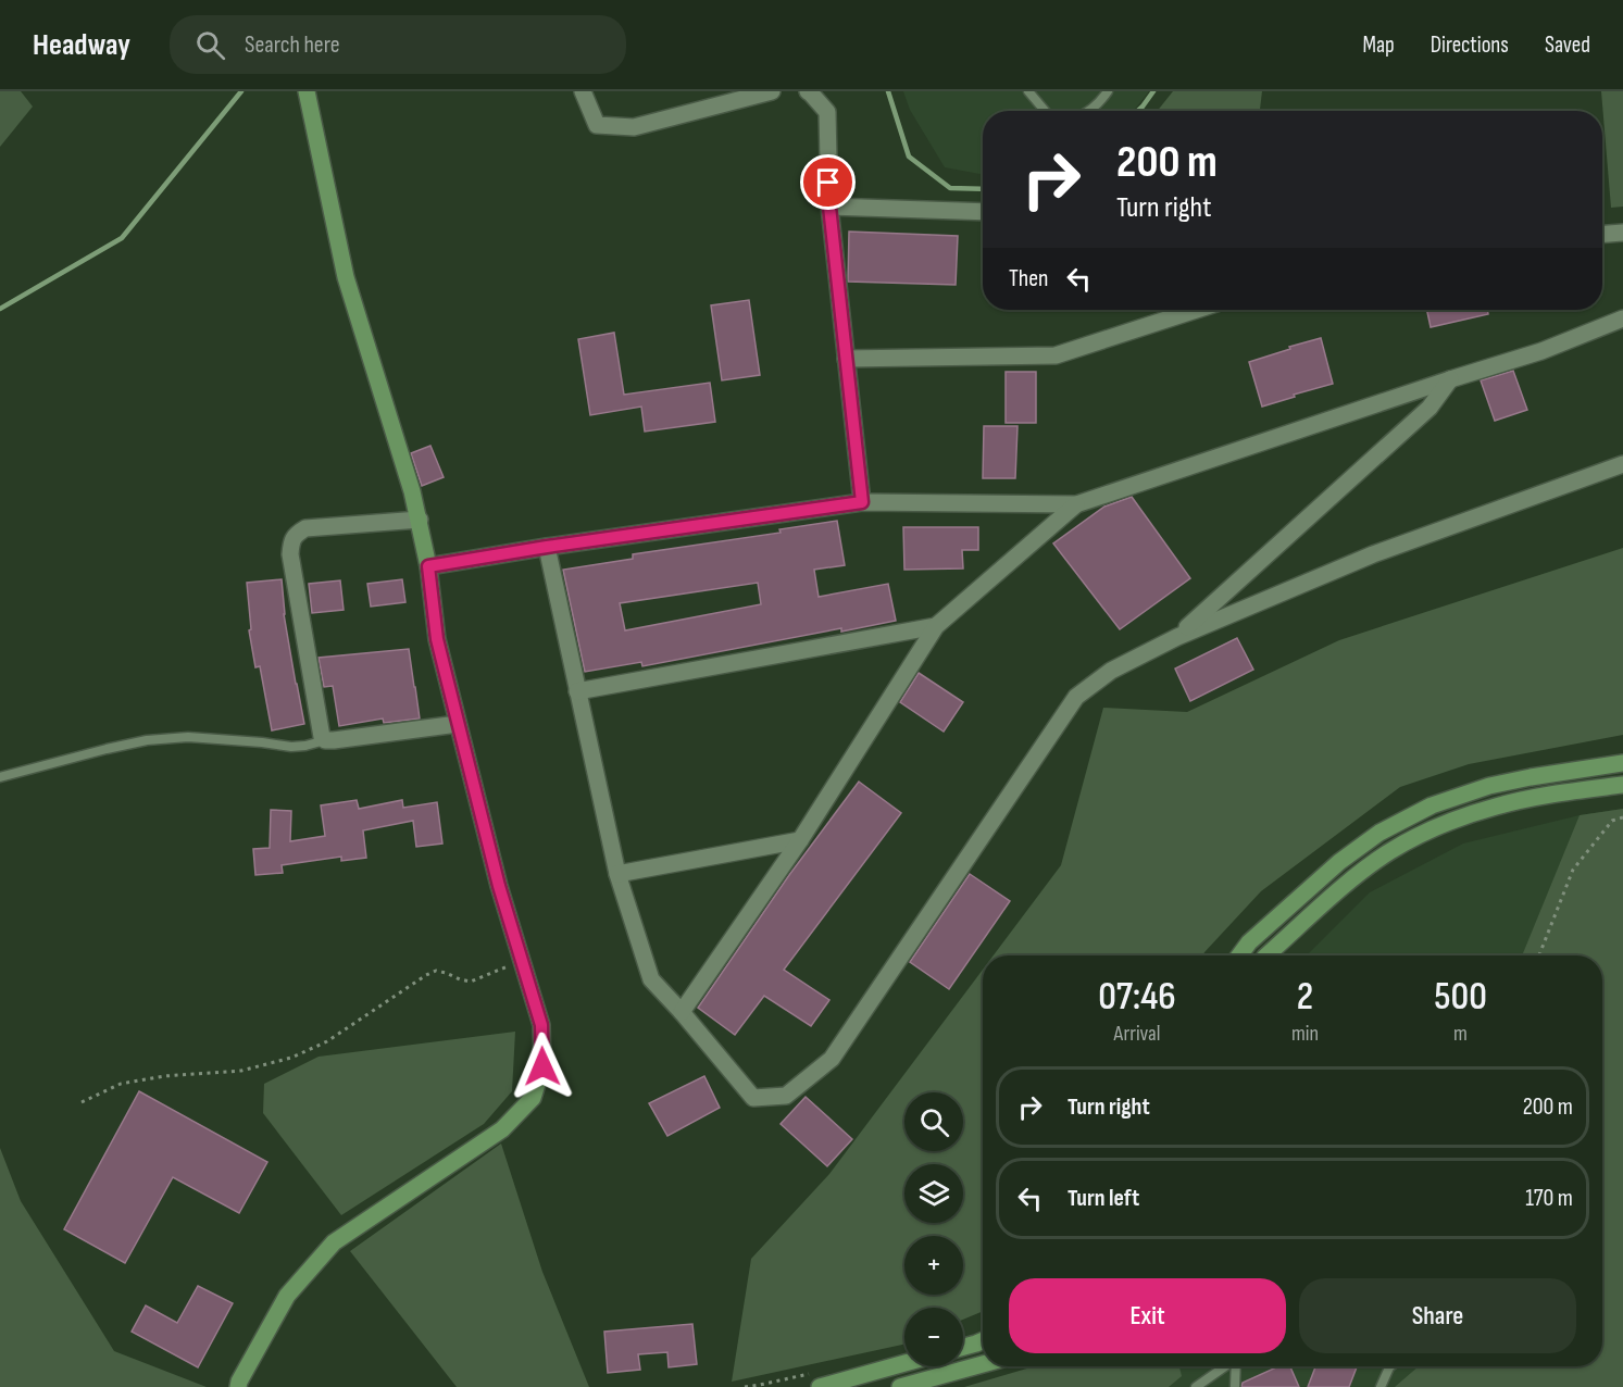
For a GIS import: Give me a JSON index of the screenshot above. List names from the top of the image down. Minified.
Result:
{"page":{"header":"Headway","search":"Search here","nav":["Map","Directions","Saved"],"turn":["200 m","Turn right"],"then":"Then","eta":["07:46","Arrival","2","min","500","m"],"list":[{"name":"Turn right","value":"200 m"},{"name":"Turn left","value":"170 m"}],"map_buttons":["+","−"],"buttons":["Exit","Share"]}}
